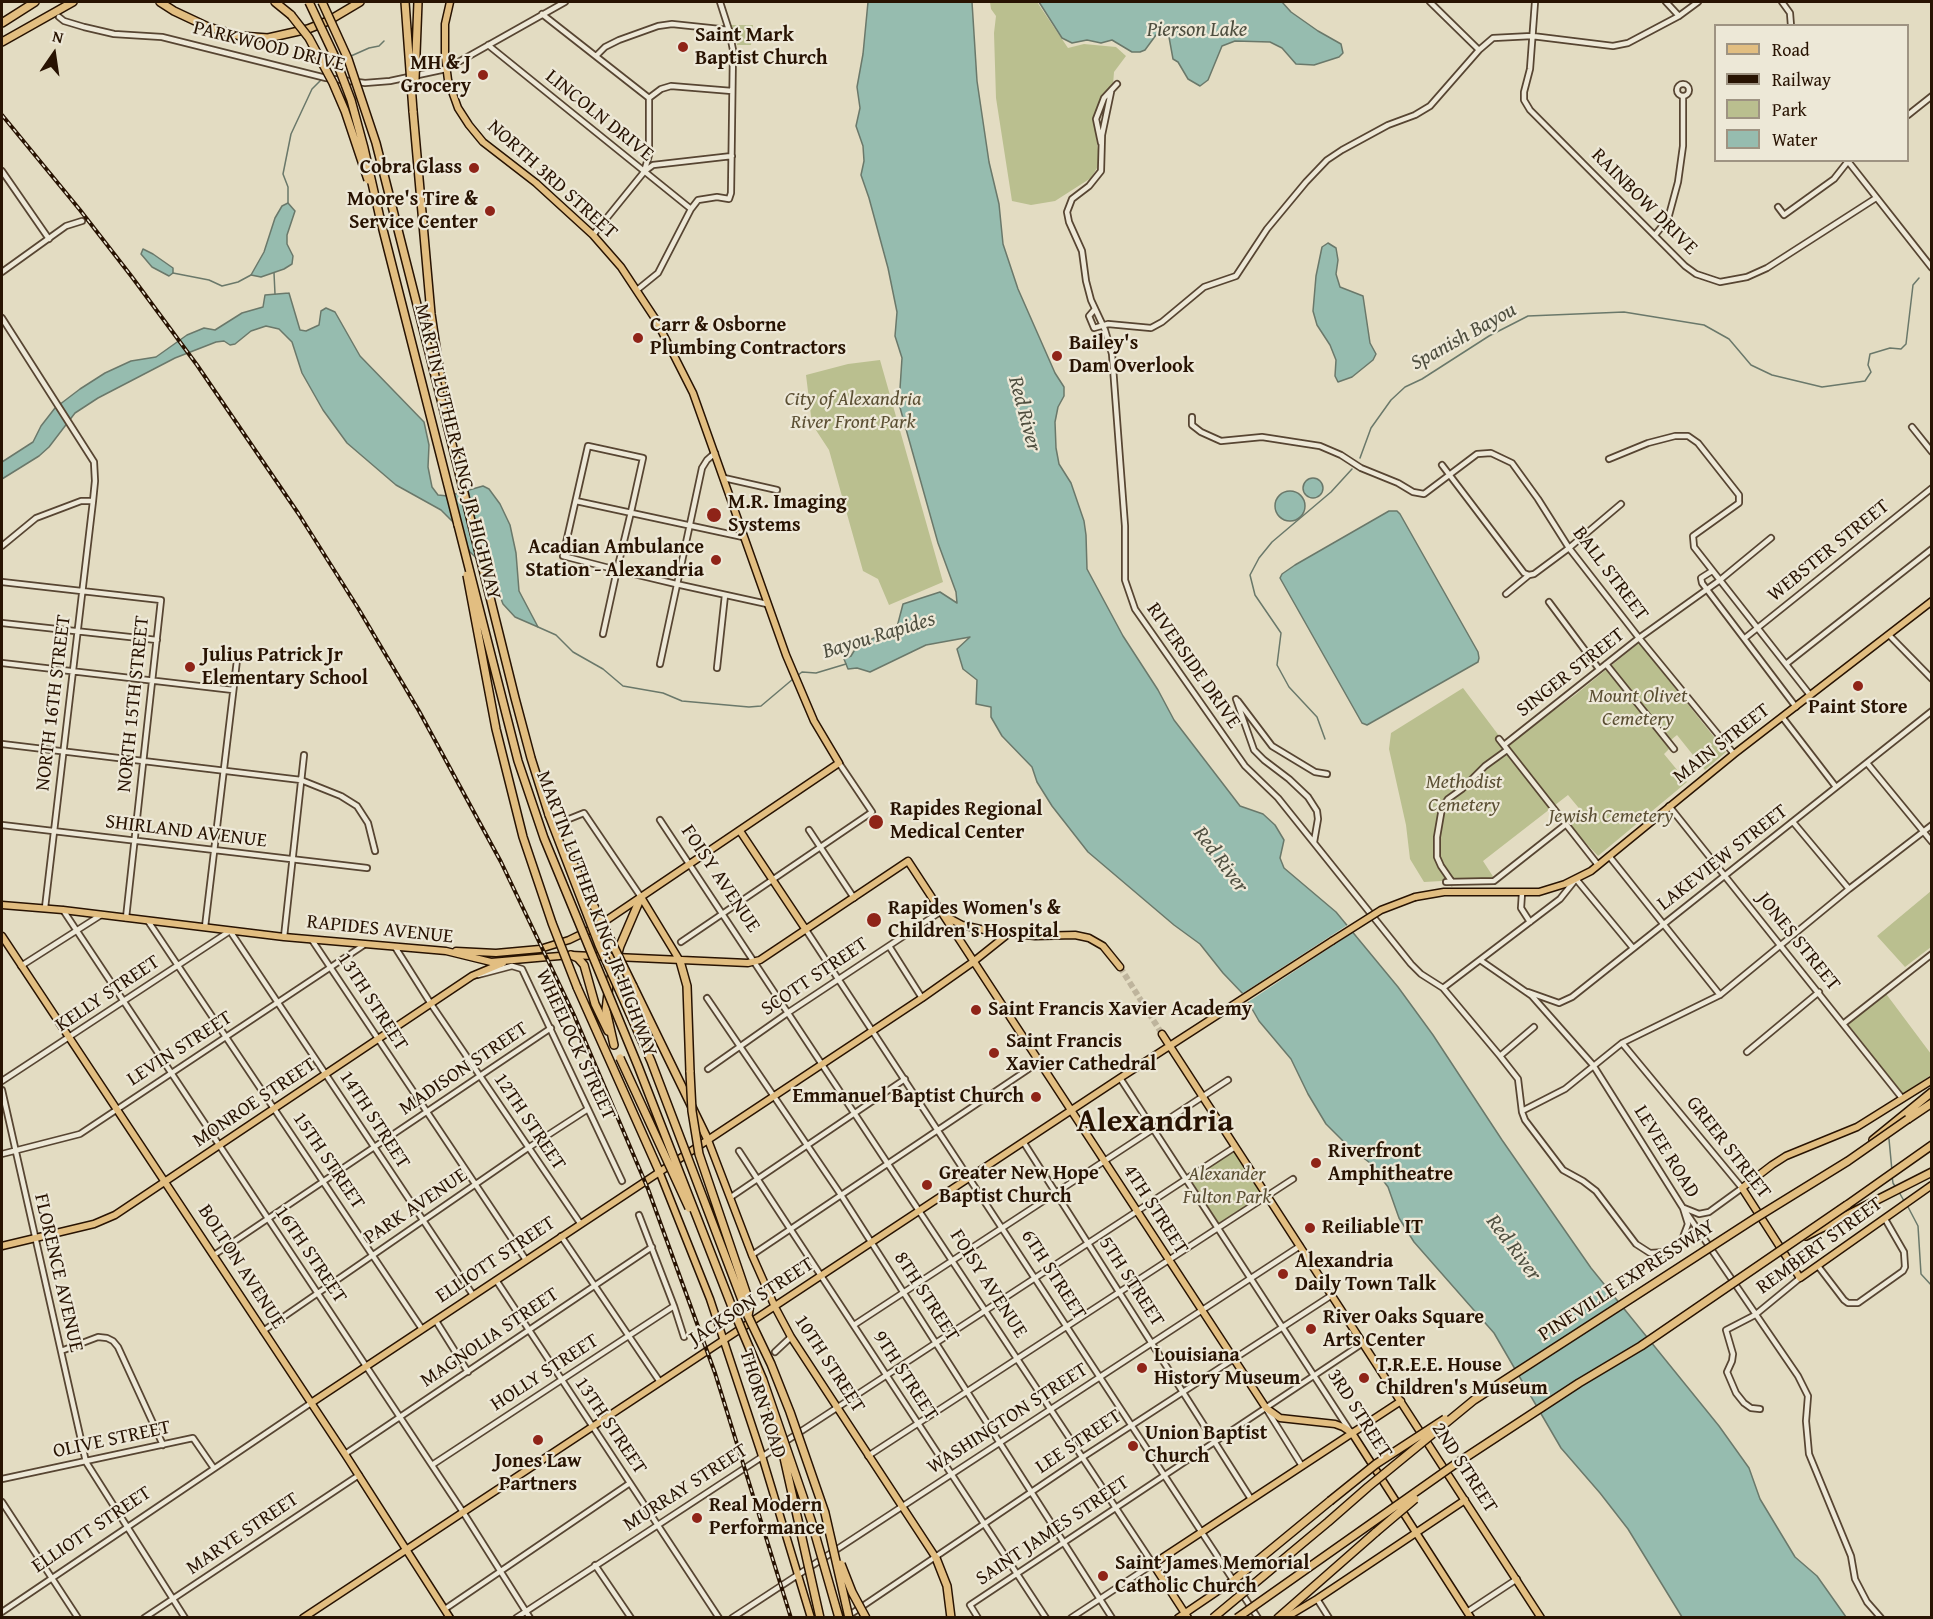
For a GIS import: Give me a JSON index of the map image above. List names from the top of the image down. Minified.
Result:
{"streets":{"highway":["MARTIN LUTHER KING, JR HIGHWAY","PINEVILLE EXPRESSWAY"],"main road":["NORTH 3RD STREET","MAIN STREET","FOISY AVENUE","RAPIDES AVENUE","MONROE STREET","GREER STREET","4TH STREET","REMBERT STREET","ELLIOTT STREET","BOLTON AVENUE","6TH STREET","JACKSON STREET","10TH STREET","THORN ROAD","3RD STREET","2ND STREET"],"street":["PARKWOOD DRIVE","LINCOLN DRIVE","RAINBOW DRIVE","WEBSTER STREET","BALL STREET","RIVERSIDE DRIVE","SINGER STREET","NORTH 16TH STREET","NORTH 15TH STREET","SHIRLAND AVENUE","LAKEVIEW STREET","JONES STREET","SCOTT STREET","KELLY STREET","13TH STREET","WHEELOCK STREET","LEVIN STREET","MADISON STREET","14TH STREET","12TH STREET","LEVEE ROAD","15TH STREET","PARK AVENUE","16TH STREET","FLORENCE AVENUE","5TH STREET","8TH STREET","MAGNOLIA STREET","HOLLY STREET","9TH STREET","WASHINGTON STREET","OLIVE STREET","LEE STREET","MURRAY STREET","SAINT JAMES STREET","MARYE STREET"]},"crossings":[["PARKWOOD DRIVE","LINCOLN DRIVE"],["PARKWOOD DRIVE","NORTH 3RD STREET"],["MARTIN LUTHER KING, JR HIGHWAY","LEE STREET"],["BALL STREET","SINGER STREET"],["BALL STREET","MAIN STREET"],["NORTH 16TH STREET","NORTH 15TH STREET"],["NORTH 16TH STREET","SHIRLAND AVENUE"],["NORTH 16TH STREET","RAPIDES AVENUE"],["NORTH 15TH STREET","SHIRLAND AVENUE"],["NORTH 15TH STREET","RAPIDES AVENUE"],["MAIN STREET","JONES STREET"],["MAIN STREET","JACKSON STREET"],["LAKEVIEW STREET","JONES STREET"],["LAKEVIEW STREET","LEVEE ROAD"],["FOISY AVENUE","RAPIDES AVENUE"],["FOISY AVENUE","SCOTT STREET"],["FOISY AVENUE","ELLIOTT STREET"],["FOISY AVENUE","JACKSON STREET"],["FOISY AVENUE","WASHINGTON STREET"],["FOISY AVENUE","LEE STREET"],["FOISY AVENUE","MURRAY STREET"],["FOISY AVENUE","SAINT JAMES STREET"],["RAPIDES AVENUE","KELLY STREET"],["RAPIDES AVENUE","13TH STREET"],["RAPIDES AVENUE","LEVIN STREET"],["RAPIDES AVENUE","MONROE STREET"],["RAPIDES AVENUE","14TH STREET"],["RAPIDES AVENUE","12TH STREET"],["RAPIDES AVENUE","15TH STREET"],["RAPIDES AVENUE","16TH STREET"],["SCOTT STREET","4TH STREET"],["SCOTT STREET","6TH STREET"],["SCOTT STREET","8TH STREET"],["KELLY STREET","14TH STREET"],["KELLY STREET","15TH STREET"],["KELLY STREET","16TH STREET"],["KELLY STREET","BOLTON AVENUE"],["13TH STREET","LEVIN STREET"],["13TH STREET","MADISON STREET"],["13TH STREET","MONROE STREET"],["13TH STREET","PARK AVENUE"],["13TH STREET","ELLIOTT STREET"],["13TH STREET","JACKSON STREET"],["13TH STREET","MAGNOLIA STREET"],["13TH STREET","HOLLY STREET"],["13TH STREET","MURRAY STREET"],["WHEELOCK STREET","MADISON STREET"],["WHEELOCK STREET","MONROE STREET"],["WHEELOCK STREET","PARK AVENUE"],["LEVIN STREET","14TH STREET"],["LEVIN STREET","15TH STREET"],["LEVIN STREET","16TH STREET"],["LEVIN STREET","BOLTON AVENUE"],["LEVIN STREET","FLORENCE AVENUE"],["MADISON STREET","14TH STREET"],["MADISON STREET","12TH STREET"],["MADISON STREET","15TH STREET"],["MADISON STREET","16TH STREET"],["MADISON STREET","BOLTON AVENUE"],["MONROE STREET","14TH STREET"],["MONROE STREET","12TH STREET"],["MONROE STREET","15TH STREET"],["MONROE STREET","16TH STREET"],["MONROE STREET","BOLTON AVENUE"],["MONROE STREET","FLORENCE AVENUE"],["14TH STREET","PARK AVENUE"],["14TH STREET","ELLIOTT STREET"],["12TH STREET","PARK AVENUE"],["12TH STREET","ELLIOTT STREET"],["GREER STREET","REMBERT STREET"],["LEVEE ROAD","REMBERT STREET"],["15TH STREET","PARK AVENUE"],["15TH STREET","ELLIOTT STREET"],["PARK AVENUE","16TH STREET"],["PARK AVENUE","BOLTON AVENUE"],["4TH STREET","ELLIOTT STREET"],["4TH STREET","JACKSON STREET"],["4TH STREET","WASHINGTON STREET"],["4TH STREET","LEE STREET"],["4TH STREET","MURRAY STREET"],["4TH STREET","SAINT JAMES STREET"],["16TH STREET","ELLIOTT STREET"],["16TH STREET","JACKSON STREET"],["16TH STREET","MAGNOLIA STREET"],["16TH STREET","HOLLY STREET"],["16TH STREET","MURRAY STREET"],["ELLIOTT STREET","BOLTON AVENUE"],["ELLIOTT STREET","6TH STREET"],["ELLIOTT STREET","8TH STREET"],["ELLIOTT STREET","10TH STREET"],["ELLIOTT STREET","THORN ROAD"],["ELLIOTT STREET","OLIVE STREET"],["BOLTON AVENUE","JACKSON STREET"],["BOLTON AVENUE","MAGNOLIA STREET"],["BOLTON AVENUE","MARYE STREET"],["FLORENCE AVENUE","OLIVE STREET"],["6TH STREET","JACKSON STREET"],["6TH STREET","WASHINGTON STREET"],["6TH STREET","LEE STREET"],["6TH STREET","MURRAY STREET"],["6TH STREET","SAINT JAMES STREET"],["5TH STREET","JACKSON STREET"],["5TH STREET","WASHINGTON STREET"],["5TH STREET","LEE STREET"],["5TH STREET","MURRAY STREET"],["5TH STREET","SAINT JAMES STREET"],["8TH STREET","JACKSON STREET"],["8TH STREET","WASHINGTON STREET"],["8TH STREET","LEE STREET"],["8TH STREET","MURRAY STREET"],["8TH STREET","SAINT JAMES STREET"],["JACKSON STREET","10TH STREET"],["JACKSON STREET","9TH STREET"],["JACKSON STREET","THORN ROAD"],["JACKSON STREET","3RD STREET"],["JACKSON STREET","2ND STREET"],["10TH STREET","WASHINGTON STREET"],["10TH STREET","LEE STREET"],["10TH STREET","MURRAY STREET"],["9TH STREET","WASHINGTON STREET"],["9TH STREET","LEE STREET"],["9TH STREET","MURRAY STREET"],["9TH STREET","SAINT JAMES STREET"],["THORN ROAD","WASHINGTON STREET"],["THORN ROAD","MURRAY STREET"],["3RD STREET","WASHINGTON STREET"],["3RD STREET","LEE STREET"],["3RD STREET","MURRAY STREET"],["3RD STREET","SAINT JAMES STREET"],["WASHINGTON STREET","2ND STREET"],["LEE STREET","2ND STREET"],["2ND STREET","MURRAY STREET"],["2ND STREET","SAINT JAMES STREET"]],"districts":["Alexandria"],"water":["Pierson Lake","Spanish Bayou","Red River","Bayou Rapides"],"parks":["City of Alexandria River Front Park","Mount Olivet Cemetery","Methodist Cemetery","Jewish Cemetery","Alexander Fulton Park"],"places":["Saint Mark Baptist Church","MH & J Grocery","Cobra Glass","Moore's Tire & Service Center","Carr & Osborne Plumbing Contractors","Bailey's Dam Overlook","M.R. Imaging Systems","Acadian Ambulance Station - Alexandria","Julius Patrick Jr Elementary School","Paint Store","Rapides Regional Medical Center","Rapides Women's & Children's Hospital","Saint Francis Xavier Academy","Saint Francis Xavier Cathedral","Emmanuel Baptist Church","Riverfront Amphitheatre","Greater New Hope Baptist Church","Reiliable IT","Alexandria Daily Town Talk","River Oaks Square Arts Center","Louisiana History Museum","T.R.E.E. House Children's Museum","Jones Law Partners","Union Baptist Church","Real Modern Performance","Saint James Memorial Catholic Church"],"legend":["Road","Railway","Park","Water"],"north":"top"}
